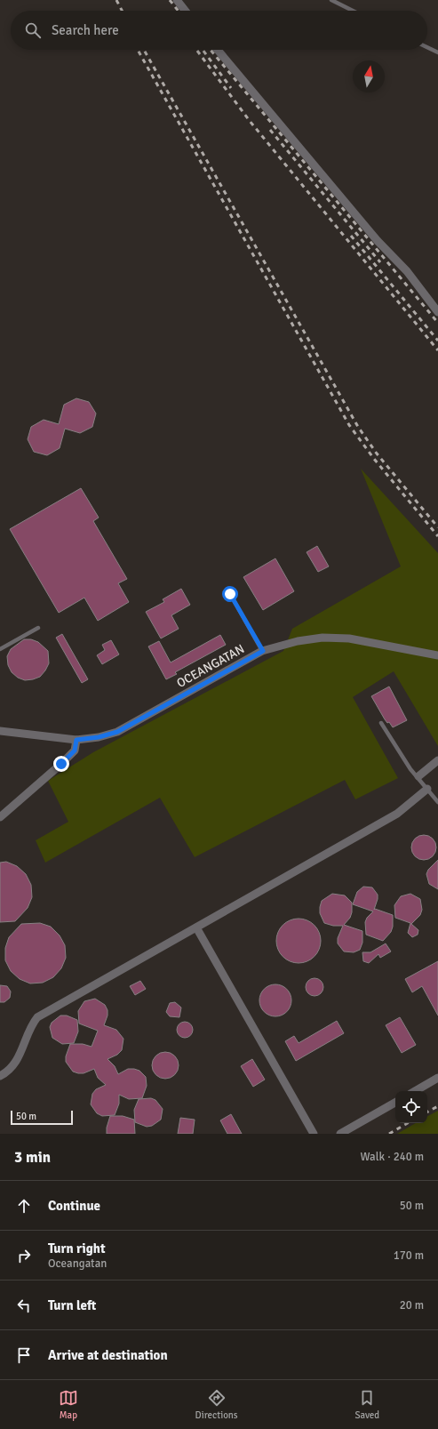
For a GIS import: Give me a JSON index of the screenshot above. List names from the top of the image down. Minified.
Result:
{"streets":{"street":["OCEANGATAN"]},"scale_bar":"50 m","north":"top","page":{"search":"Search here","scale":"50 m","heading":["3 min","Walk · 240 m"],"list":[["Continue","50 m"],["Turn right","Oceangatan","170 m"],["Turn left","20 m"],"Arrive at destination"],"nav":["Map","Directions","Saved"]}}
